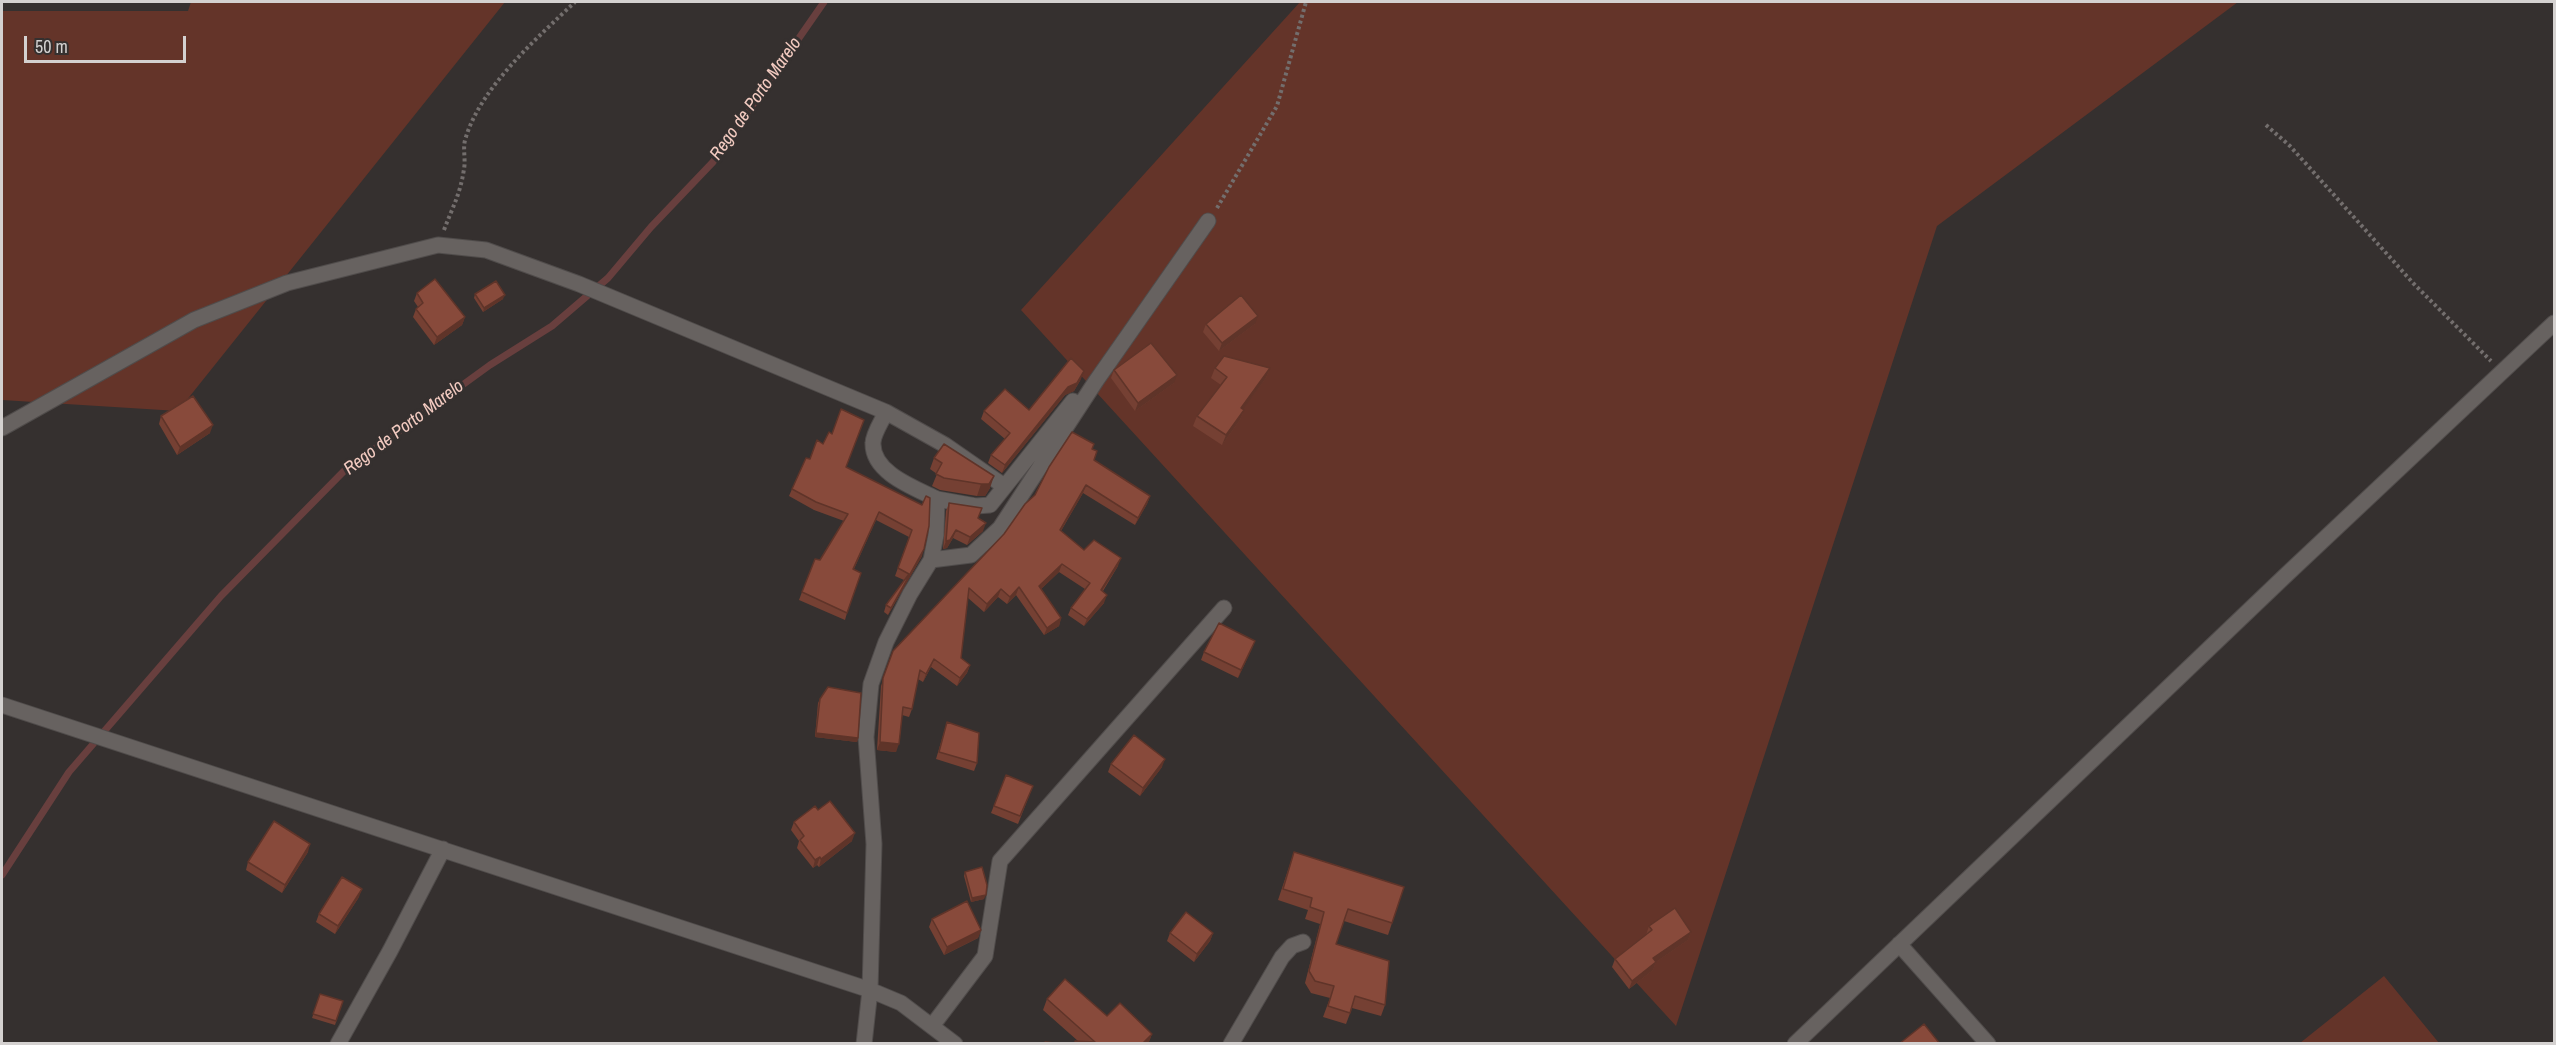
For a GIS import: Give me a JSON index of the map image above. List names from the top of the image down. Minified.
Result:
{"water":["Rego de Porto Marelo"],"scale_bar":"50 m"}
